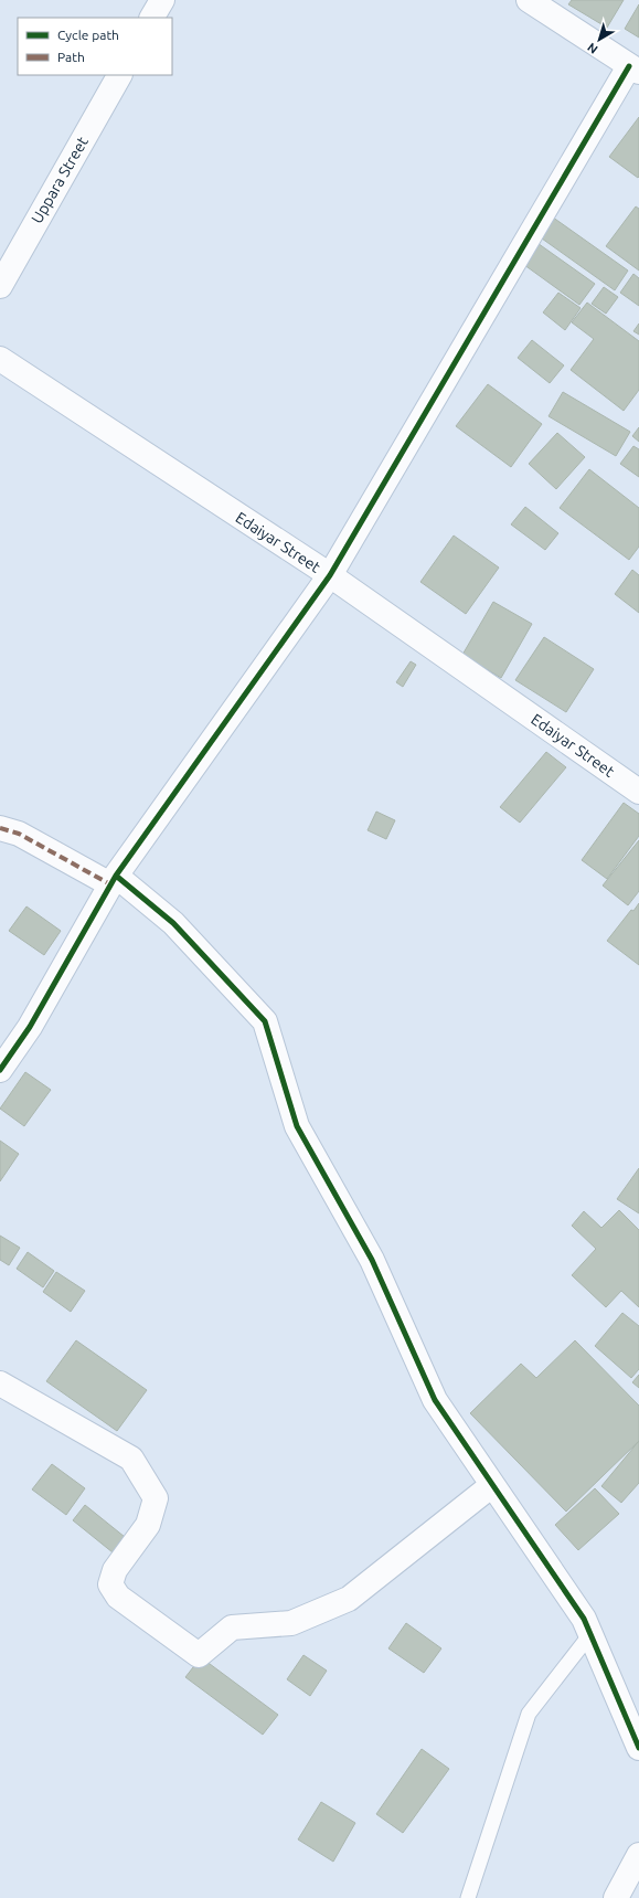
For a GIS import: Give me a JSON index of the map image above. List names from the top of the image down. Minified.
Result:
{"streets":{"street":["Uppara Street","Edaiyar Street"]},"legend":["Cycle path","Path"],"north":"bottom left"}
